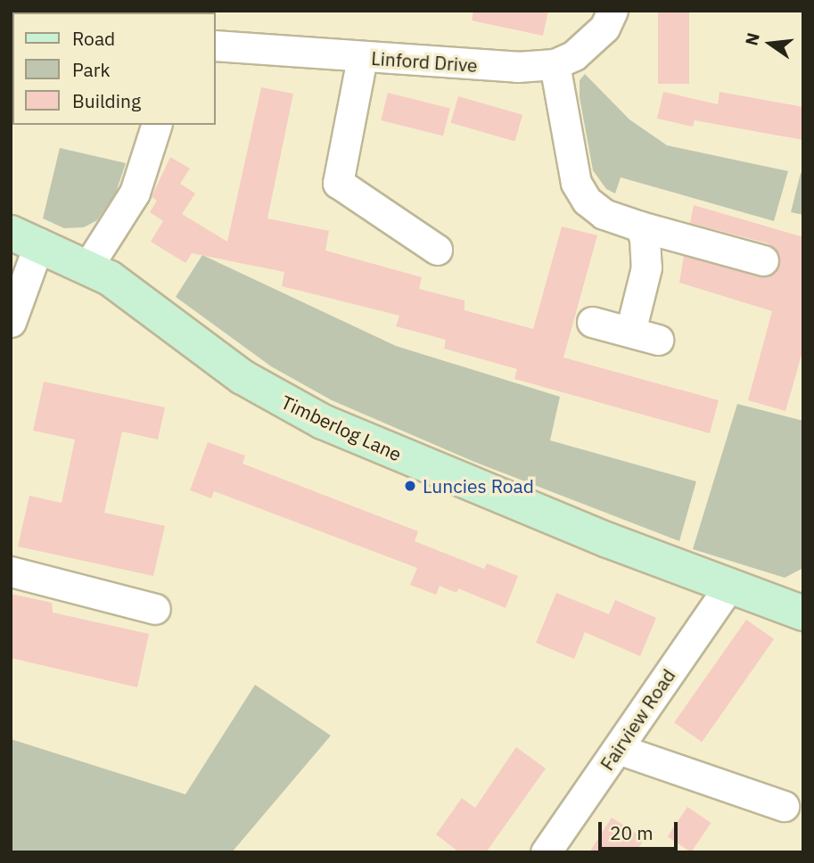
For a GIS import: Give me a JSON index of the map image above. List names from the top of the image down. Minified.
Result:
{"streets":{"main road":["Timberlog Lane"],"street":["Linford Drive","Fairview Road"]},"crossings":[["Timberlog Lane","Fairview Road"]],"places":["Luncies Road"],"legend":["Road","Park","Building"],"scale_bar":"20 m","north":"left"}
